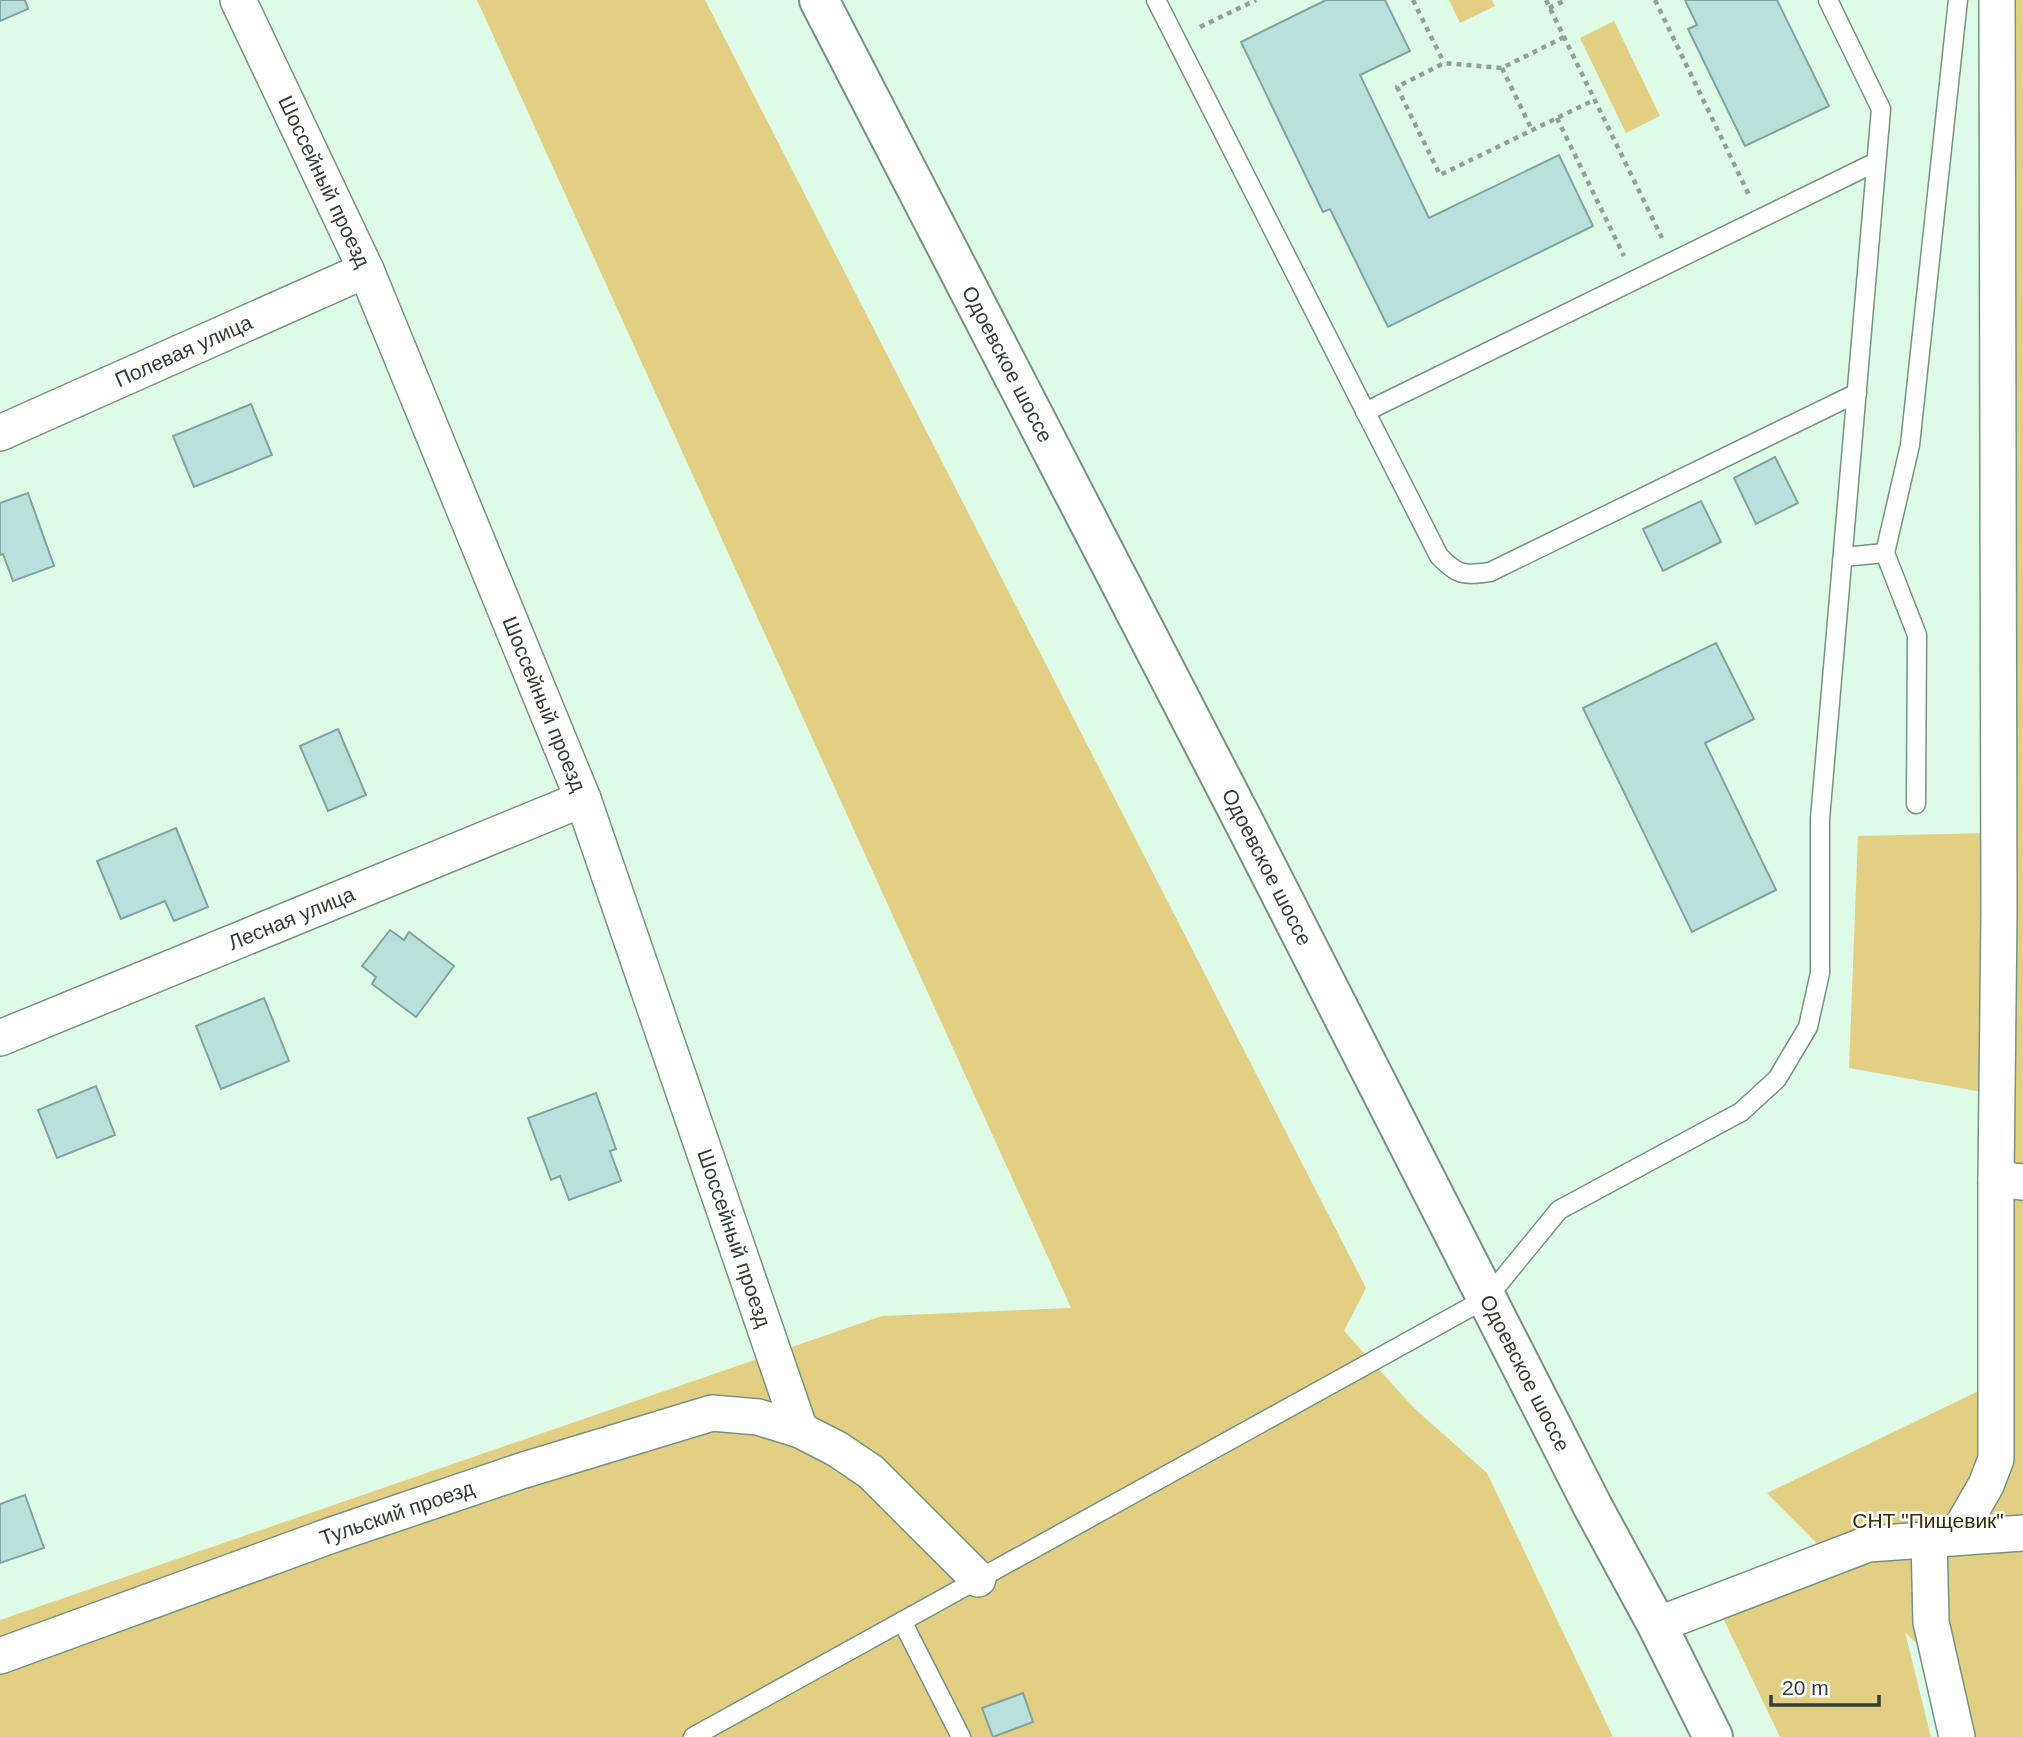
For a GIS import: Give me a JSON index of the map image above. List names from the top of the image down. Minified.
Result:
{"streets":{"main road":["Одоевское шоссе"],"street":["Шоссейный проезд","Полевая улица","Лесная улица","Тульский проезд"]},"crossings":[["Шоссейный проезд","Полевая улица"],["Шоссейный проезд","Лесная улица"],["Шоссейный проезд","Тульский проезд"]],"parks":["СНТ \"Пищевик\""],"scale_bar":"20 m"}
